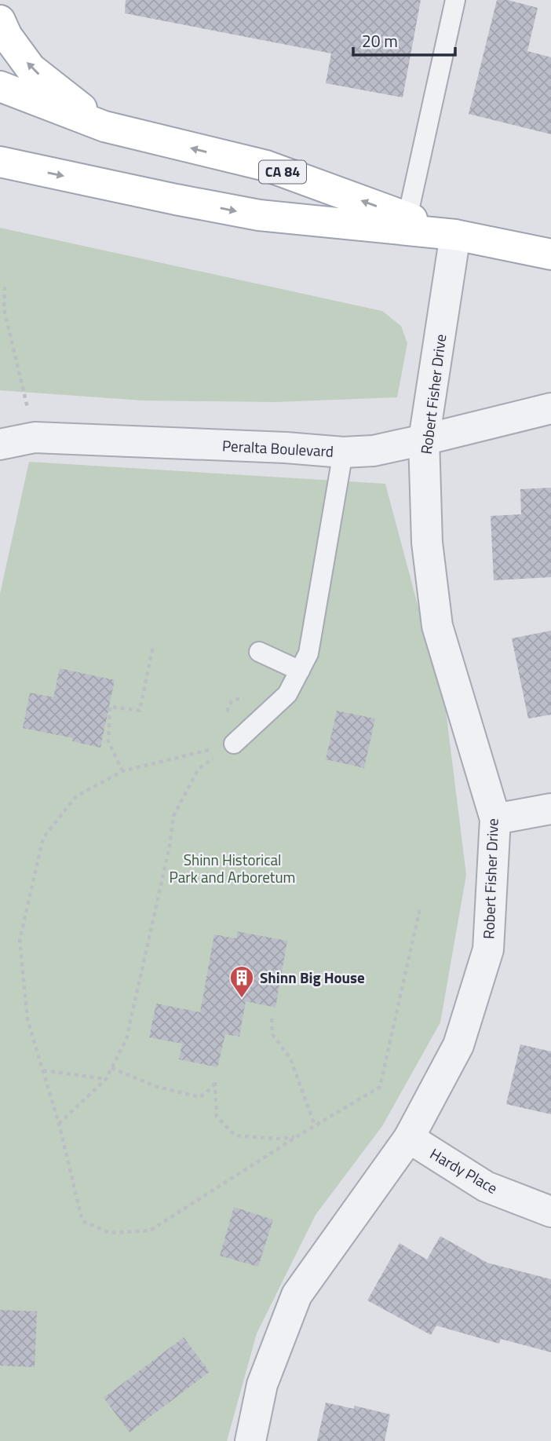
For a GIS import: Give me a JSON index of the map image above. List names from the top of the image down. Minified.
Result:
{"streets":{"main road":["CA 84"],"street":["Robert Fisher Drive","Peralta Boulevard","Hardy Place"]},"crossings":[["CA 84","Robert Fisher Drive"],["Robert Fisher Drive","Peralta Boulevard"],["Robert Fisher Drive","Hardy Place"]],"parks":["Shinn Historical Park and Arboretum"],"places":{"building":["Shinn Big House"]},"scale_bar":"20 m"}
